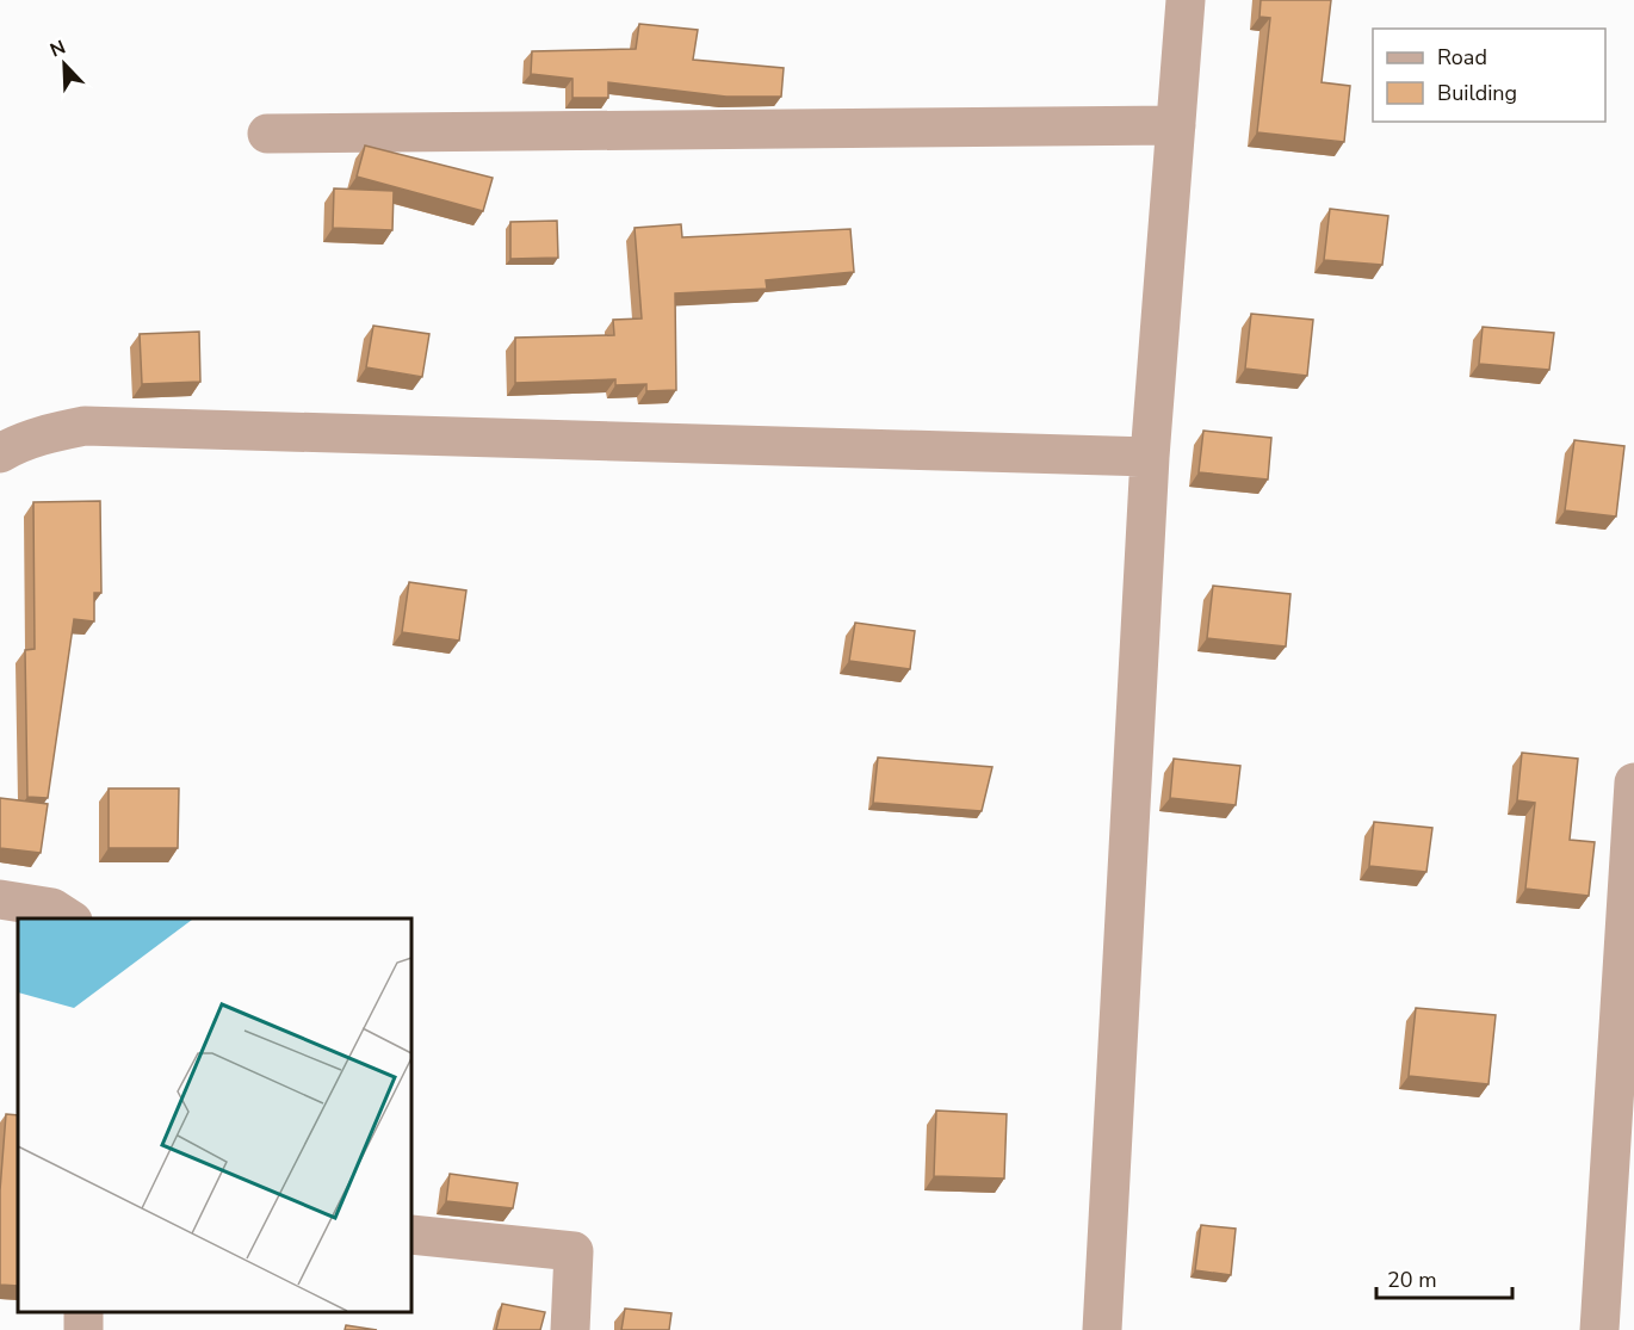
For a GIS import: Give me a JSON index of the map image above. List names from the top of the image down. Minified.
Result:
{"legend":["Road","Building"],"scale_bar":"20 m","north":"top left"}
